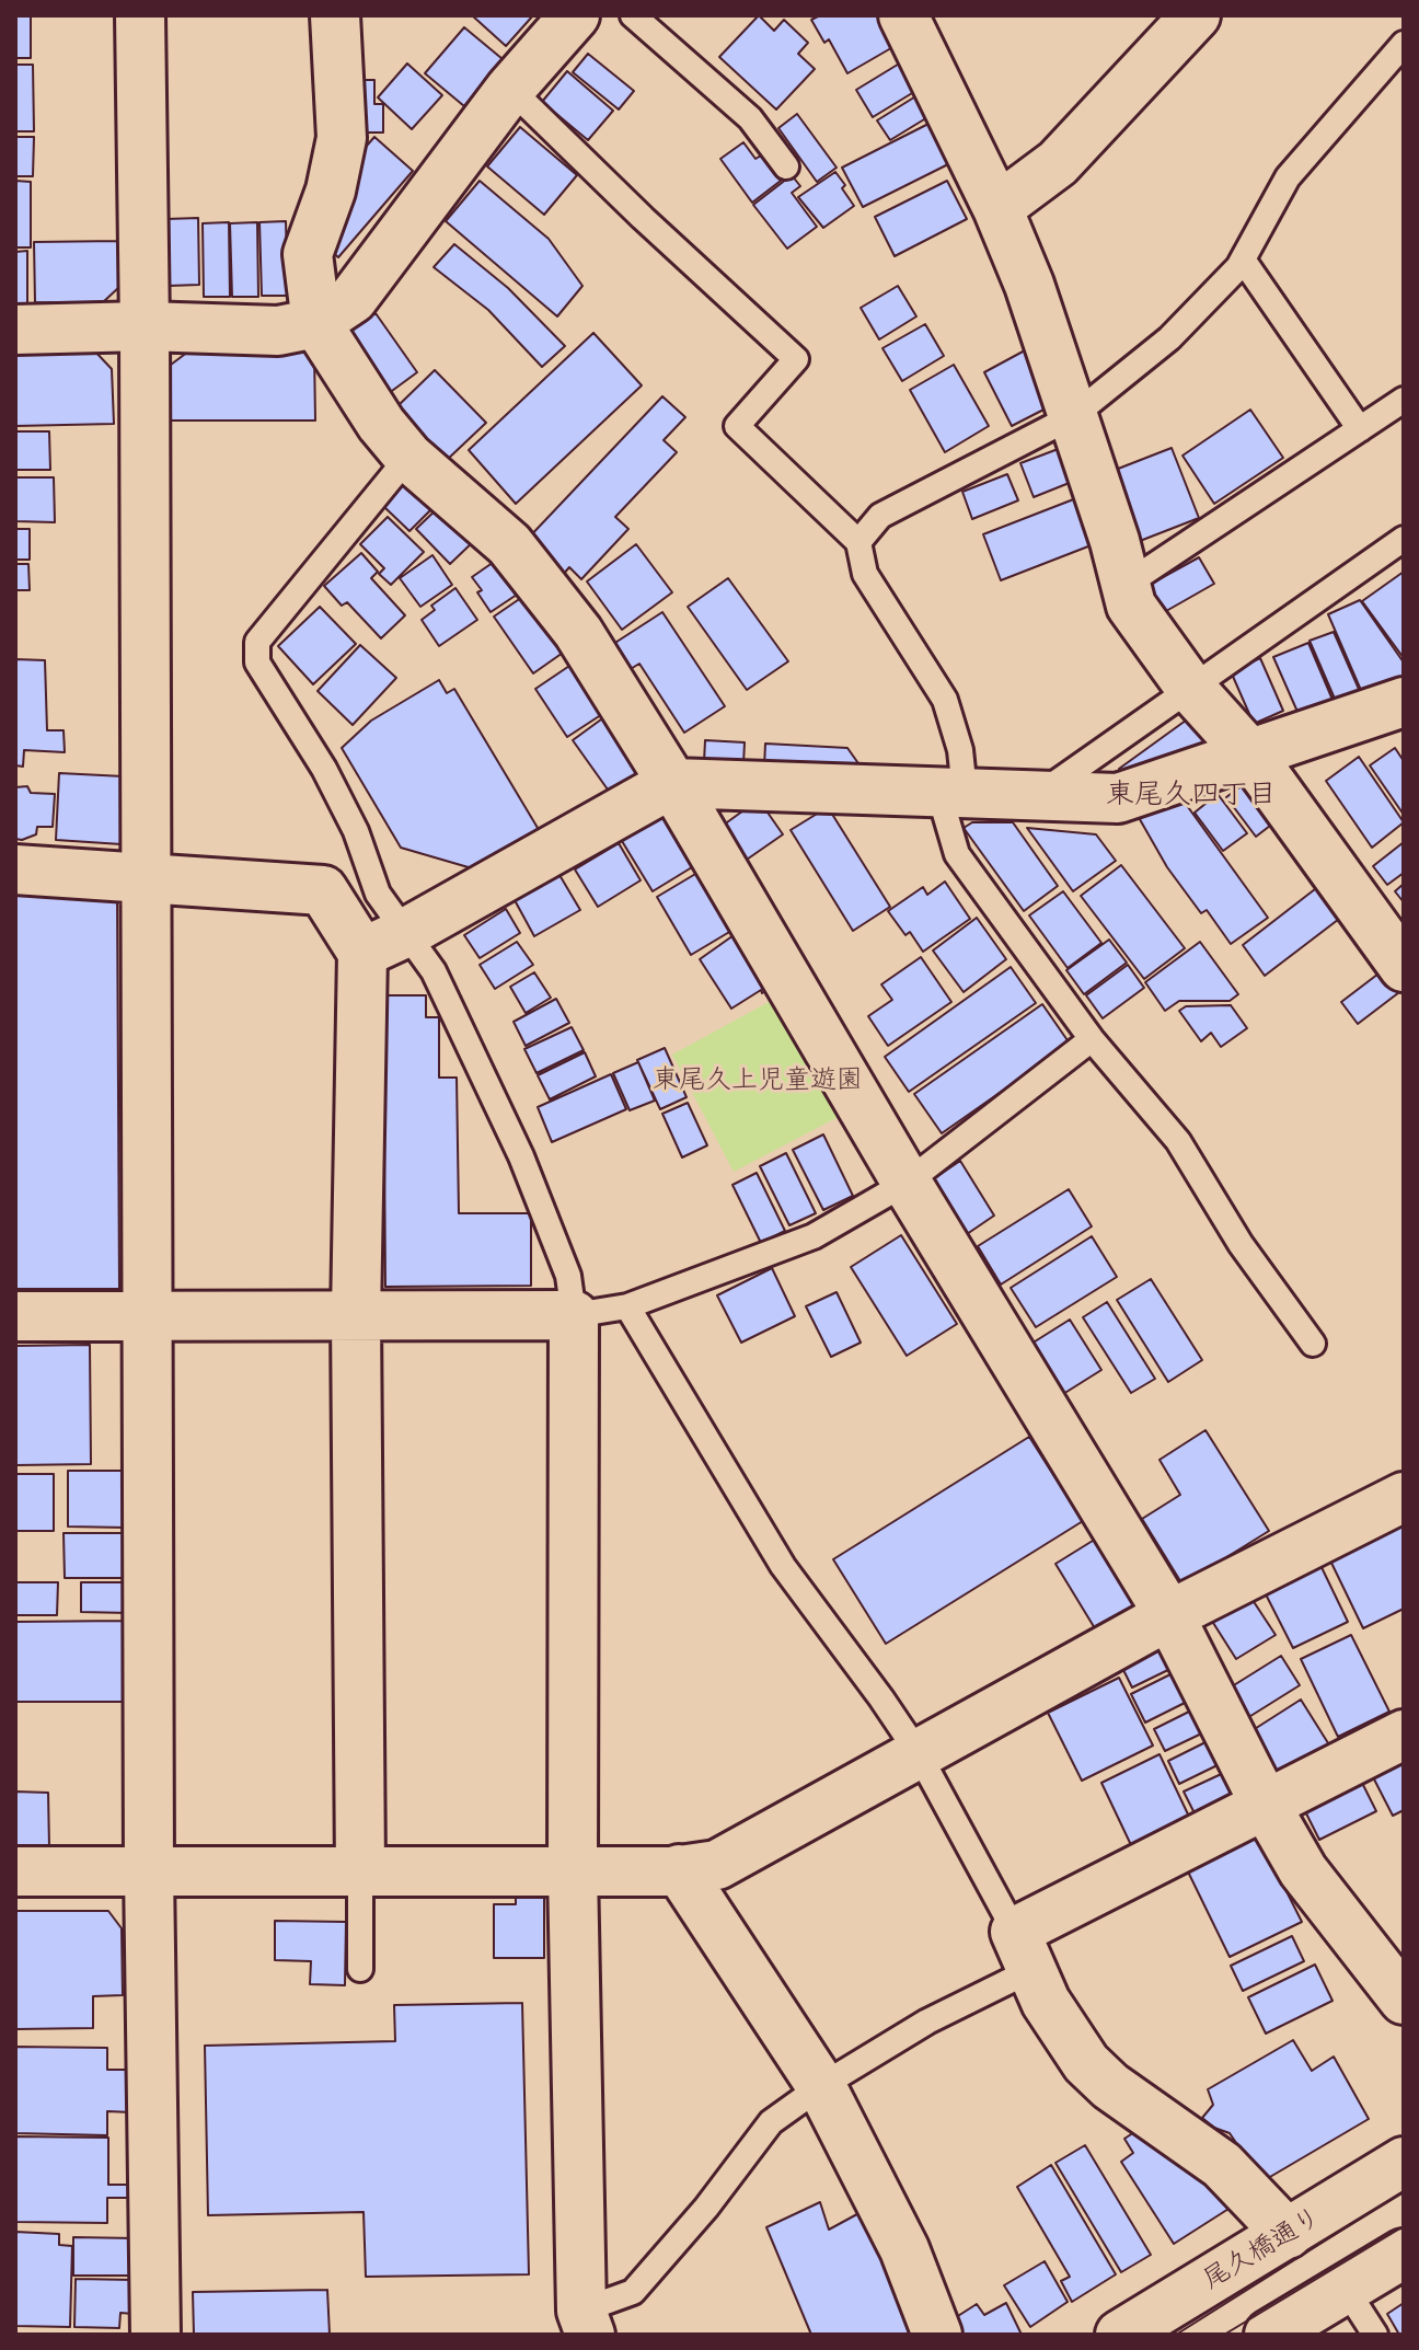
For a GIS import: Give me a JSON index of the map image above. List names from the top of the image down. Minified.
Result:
{"streets":{"street":["尾久橋通り"]},"districts":["東尾久四丁目"],"parks":["東尾久上児童遊園"]}
